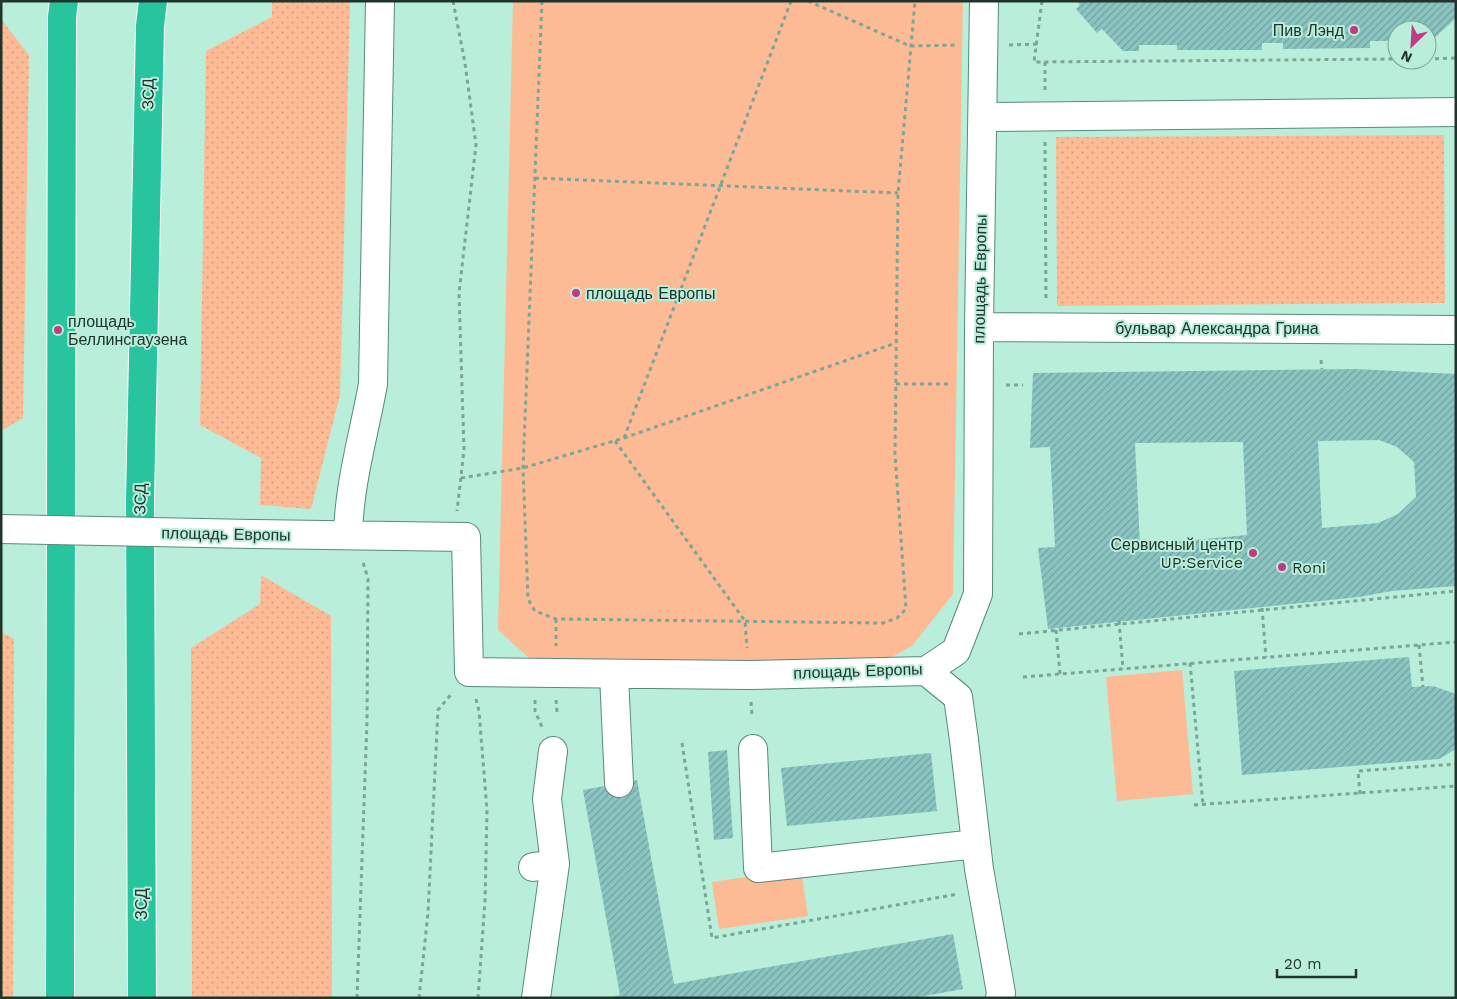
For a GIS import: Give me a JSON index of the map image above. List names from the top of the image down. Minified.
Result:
{"streets":{"highway":["ЗСД"],"street":["площадь Европы","бульвар Александра Грина"]},"crossings":[["площадь Европы","бульвар Александра Грина"]],"places":["Пив Лэнд","площадь Европы","площадь Беллинсгаузена","Сервисный центр UP:Service","Roni"],"scale_bar":"20 m","north":"bottom left"}
